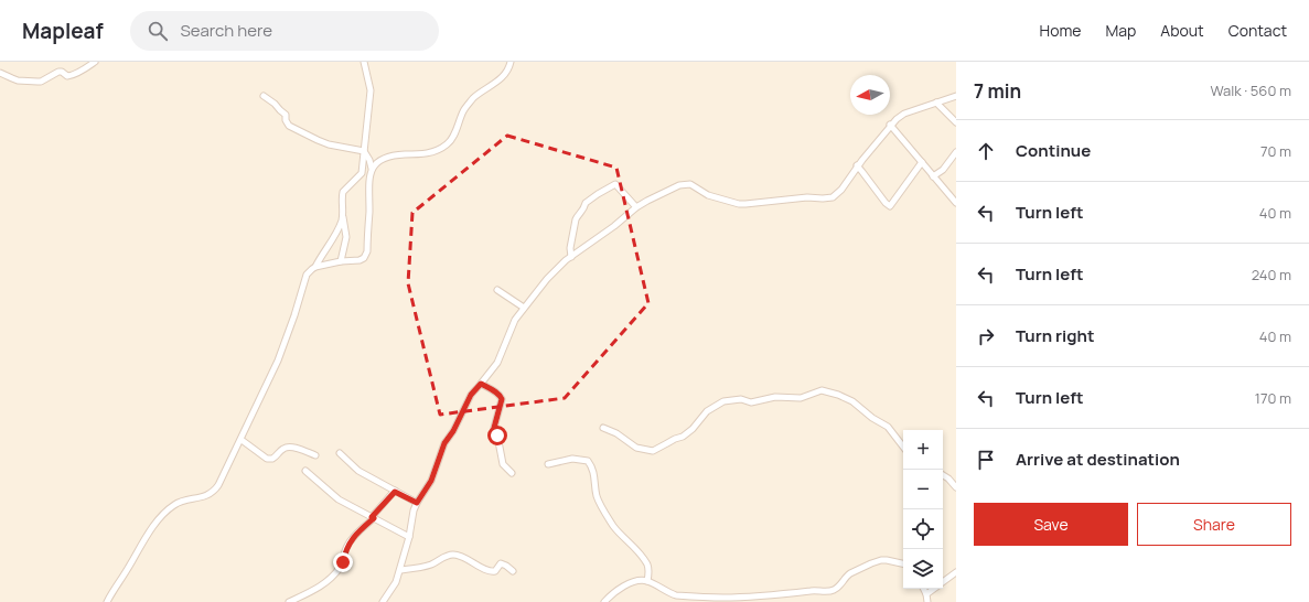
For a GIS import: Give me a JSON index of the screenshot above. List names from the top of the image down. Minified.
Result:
{"north":"left","page":{"header":"Mapleaf","search":"Search here","nav":["Home","Map","About","Contact"],"heading":["7 min","Walk · 560 m"],"list":[["Continue","70 m"],["Turn left","40 m"],["Turn left","240 m"],["Turn right","40 m"],["Turn left","170 m"],"Arrive at destination"],"map_buttons":["+","−"],"buttons":["Save","Share"]}}
